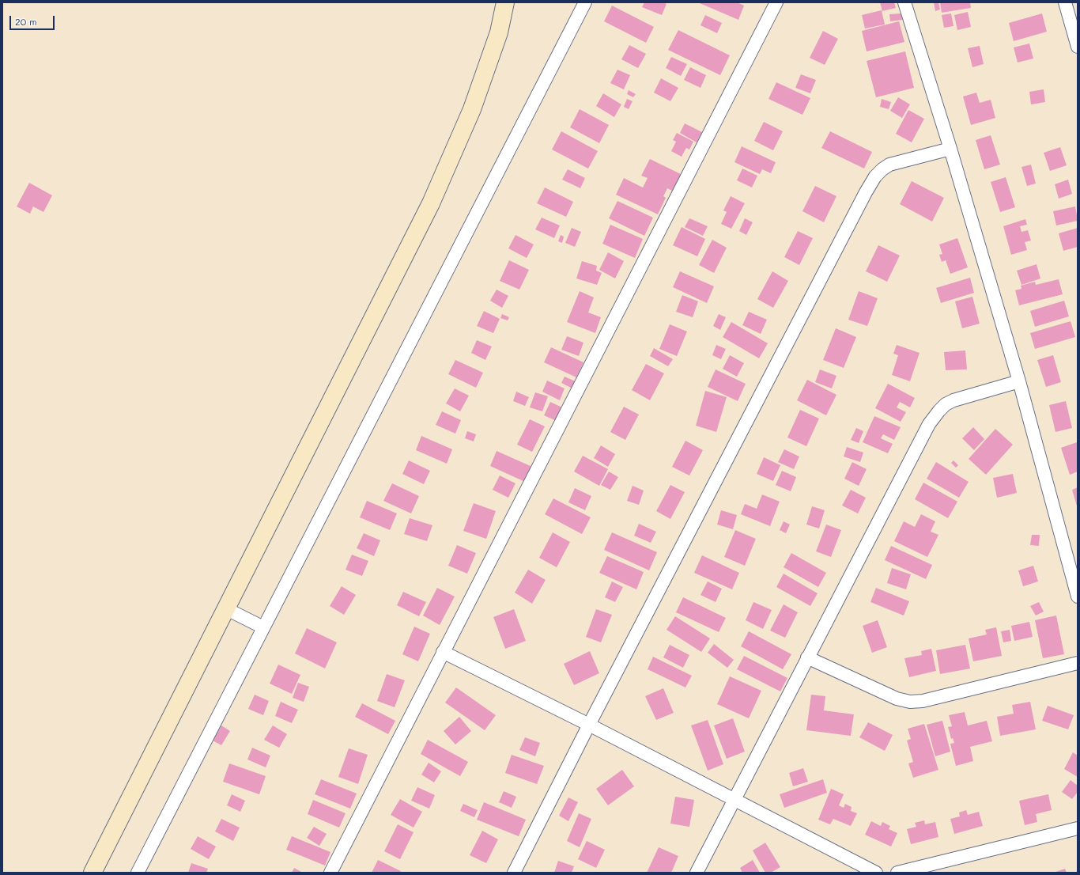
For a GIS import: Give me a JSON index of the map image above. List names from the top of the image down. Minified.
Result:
{"scale_bar":"20 m"}
